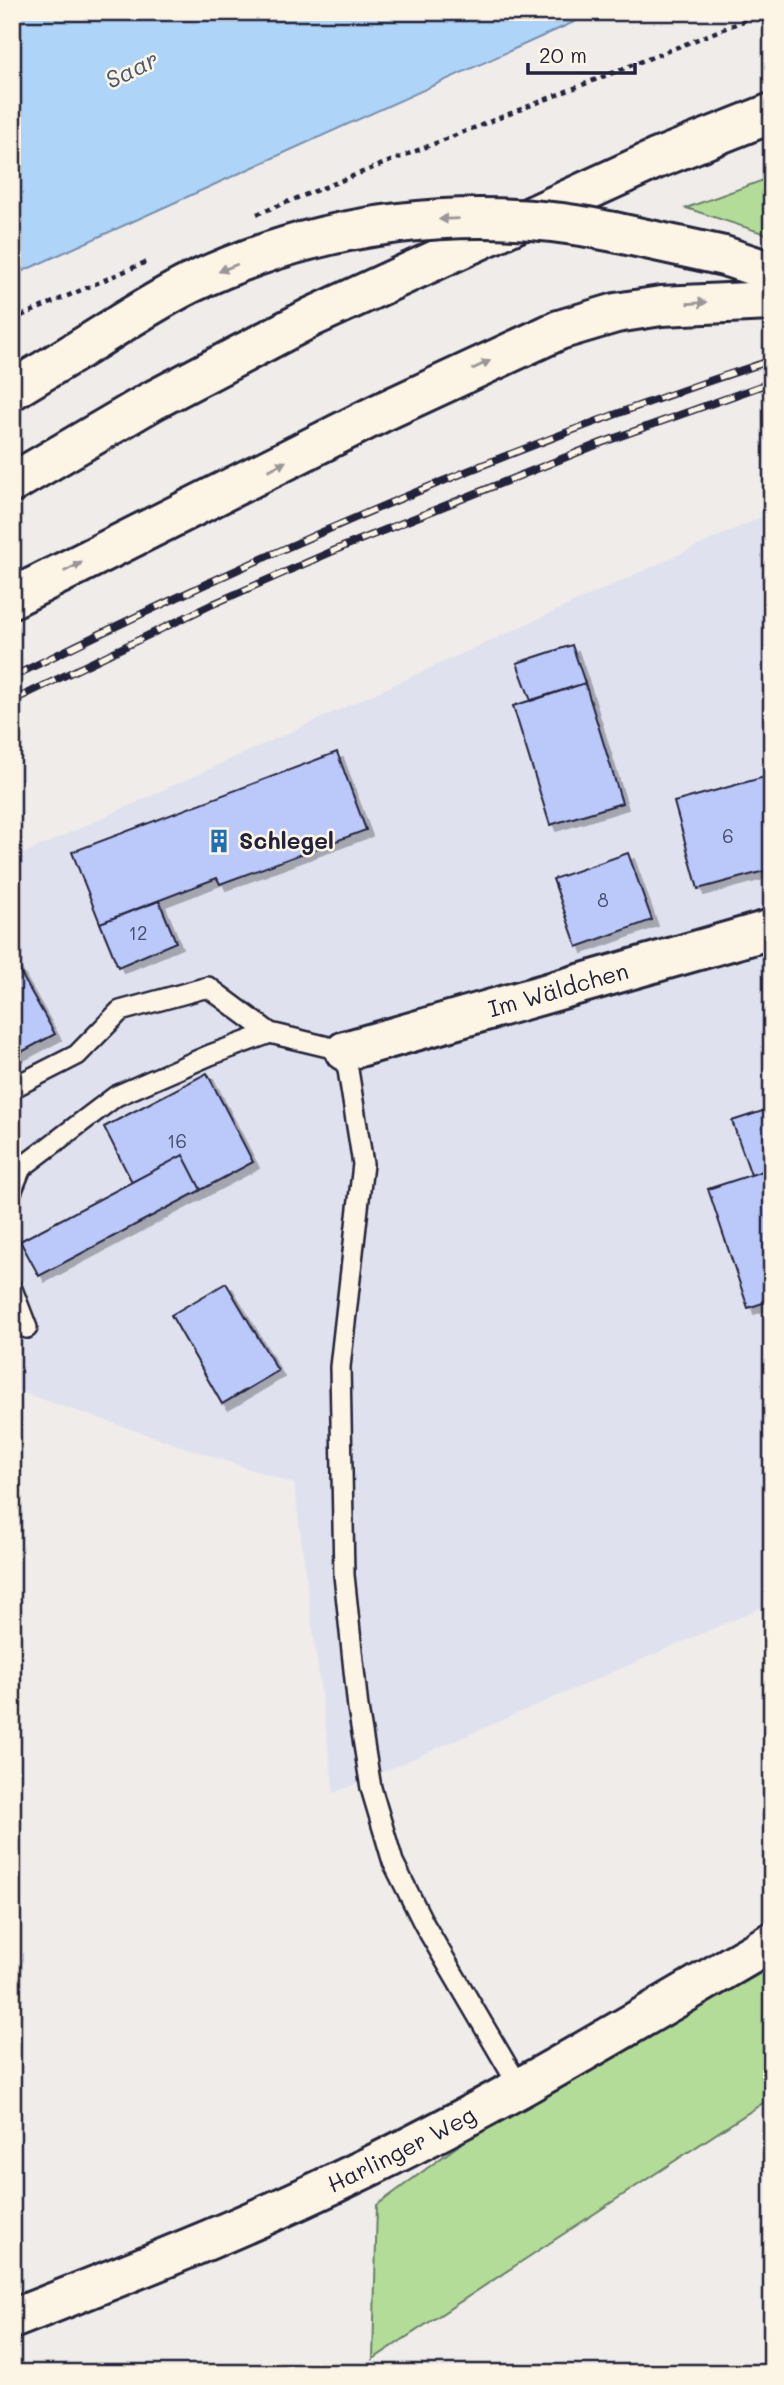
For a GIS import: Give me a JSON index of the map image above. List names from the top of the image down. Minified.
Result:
{"streets":{"street":["Im Wäldchen","Harlinger Weg"]},"water":["Saar"],"places":{"building":["Schlegel"]},"house_numbers":["6","8","12","16"],"scale_bar":"20 m"}
